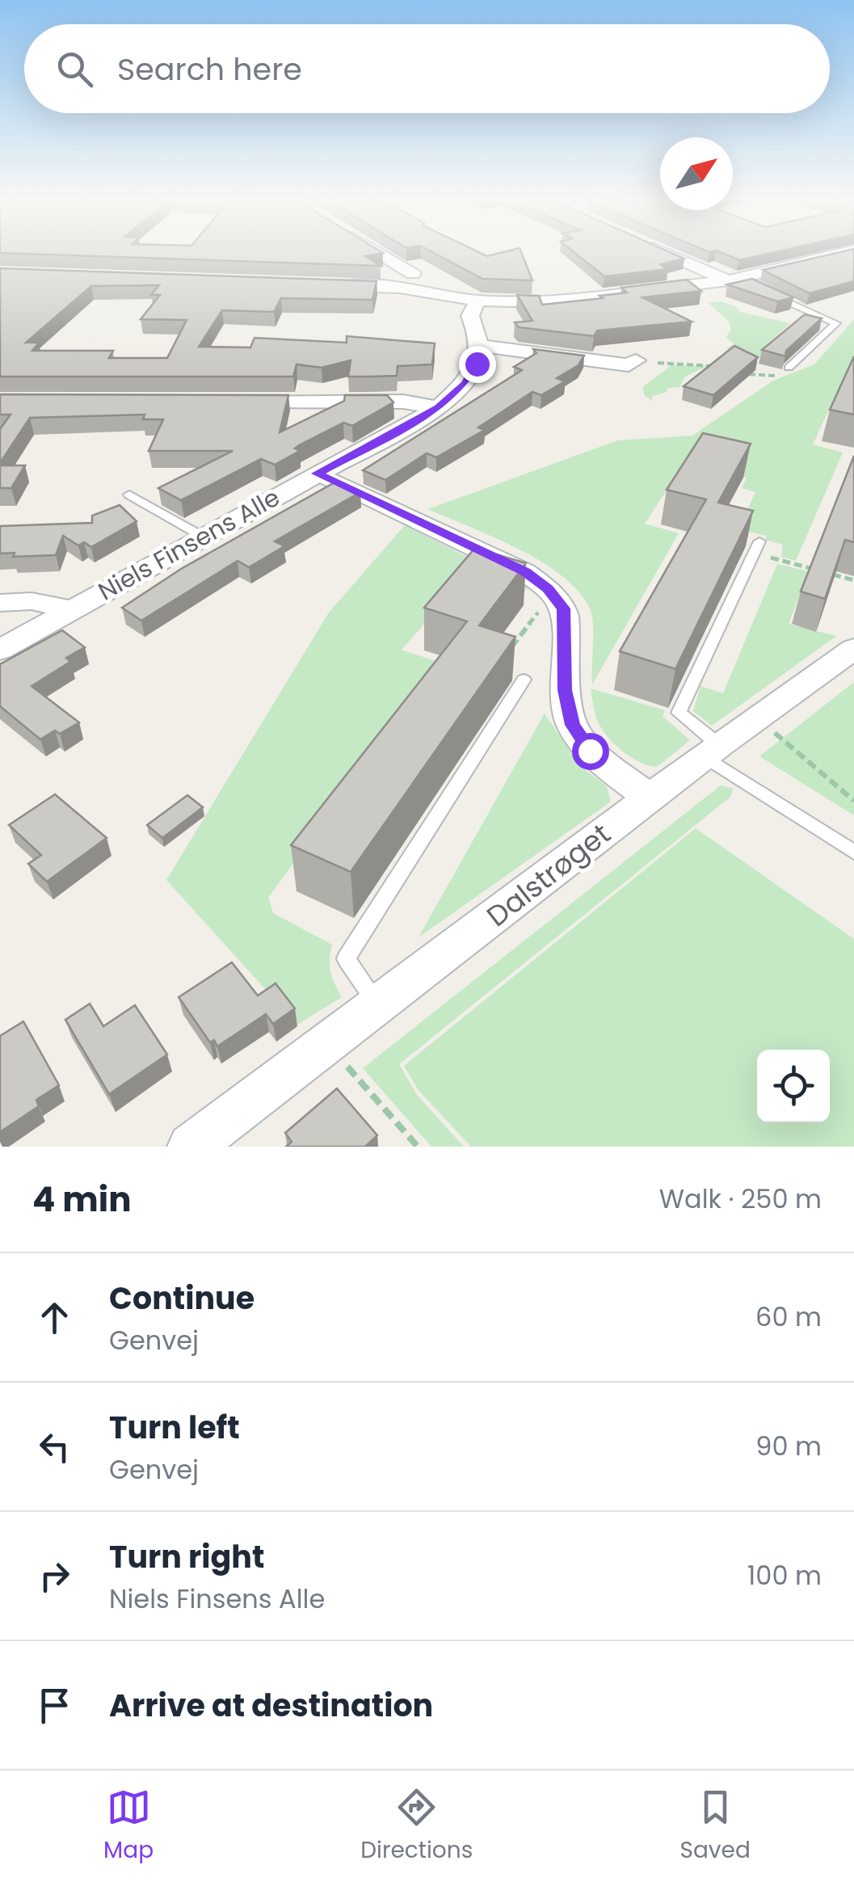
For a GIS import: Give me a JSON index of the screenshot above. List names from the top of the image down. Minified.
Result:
{"streets":{"street":["Niels Finsens Alle","Dalstrøget"]},"north":"top right","page":{"search":"Search here","heading":["4 min","Walk · 250 m"],"list":[["Continue","Genvej","60 m"],["Turn left","Genvej","90 m"],["Turn right","Niels Finsens Alle","100 m"],"Arrive at destination"],"nav":["Map","Directions","Saved"]}}
